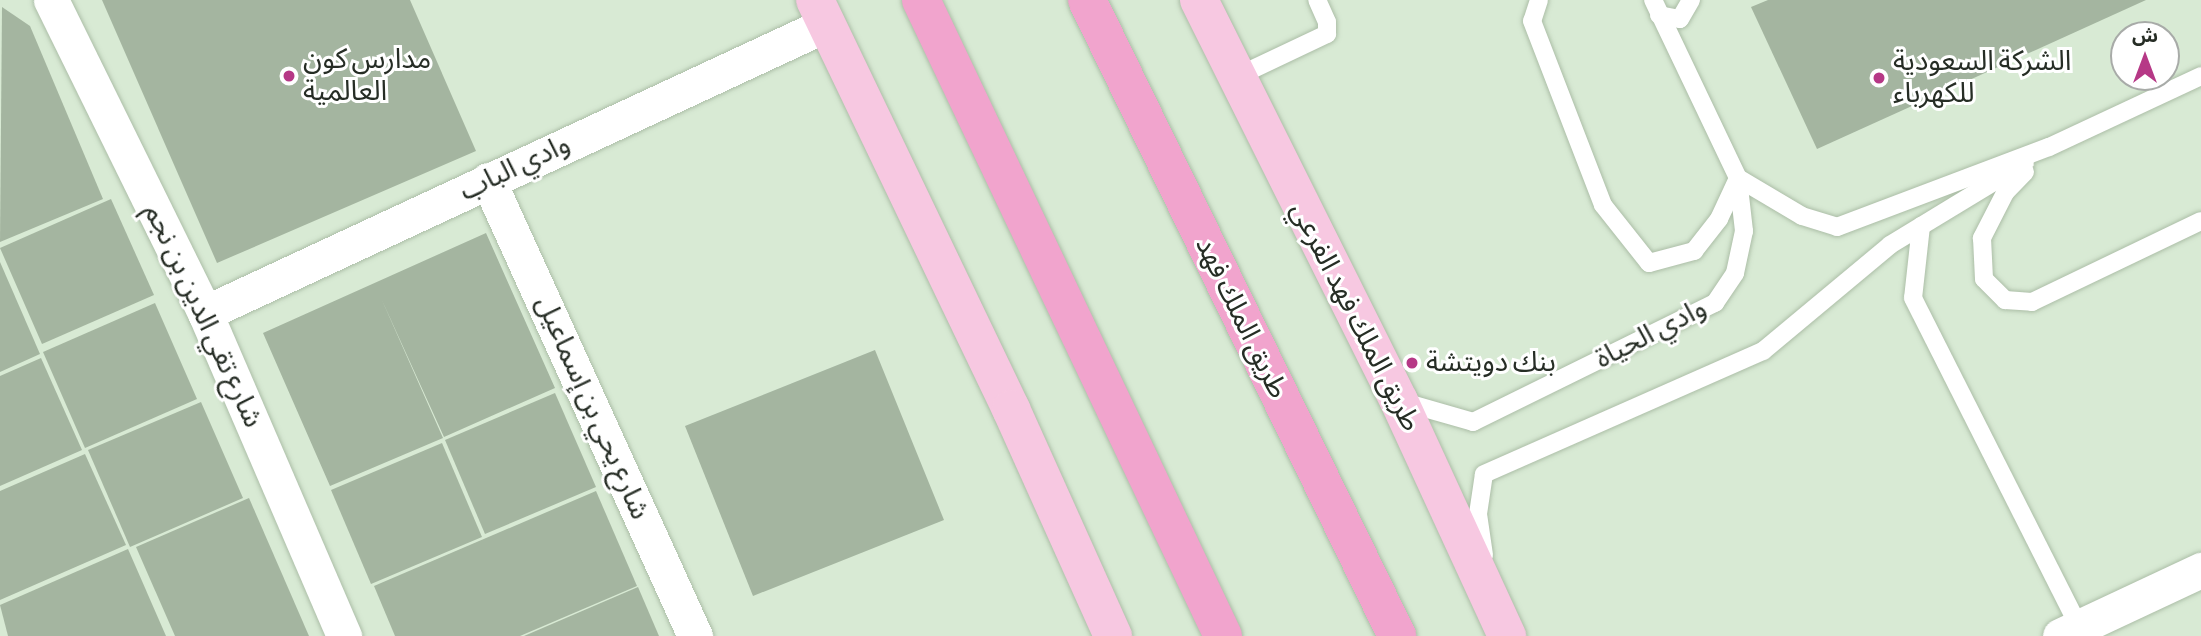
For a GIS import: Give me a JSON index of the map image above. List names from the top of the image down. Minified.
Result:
{"streets":{"highway":["طريق الملك فهد"],"main road":["طريق الملك فهد الفرعي"],"street":["وادي الباب","شارع تقي الدين بن نجم","شارع يحي بن إسماعيل"],"lane":["وادي الحياة"]},"crossings":[["وادي الباب","شارع تقي الدين بن نجم"],["وادي الباب","شارع يحي بن إسماعيل"],["طريق الملك فهد الفرعي","وادي الحياة"]],"places":["مدارس كون العالمية","الشركة السعودية للكهرباء","بنك دويتشة"],"north":"top"}
